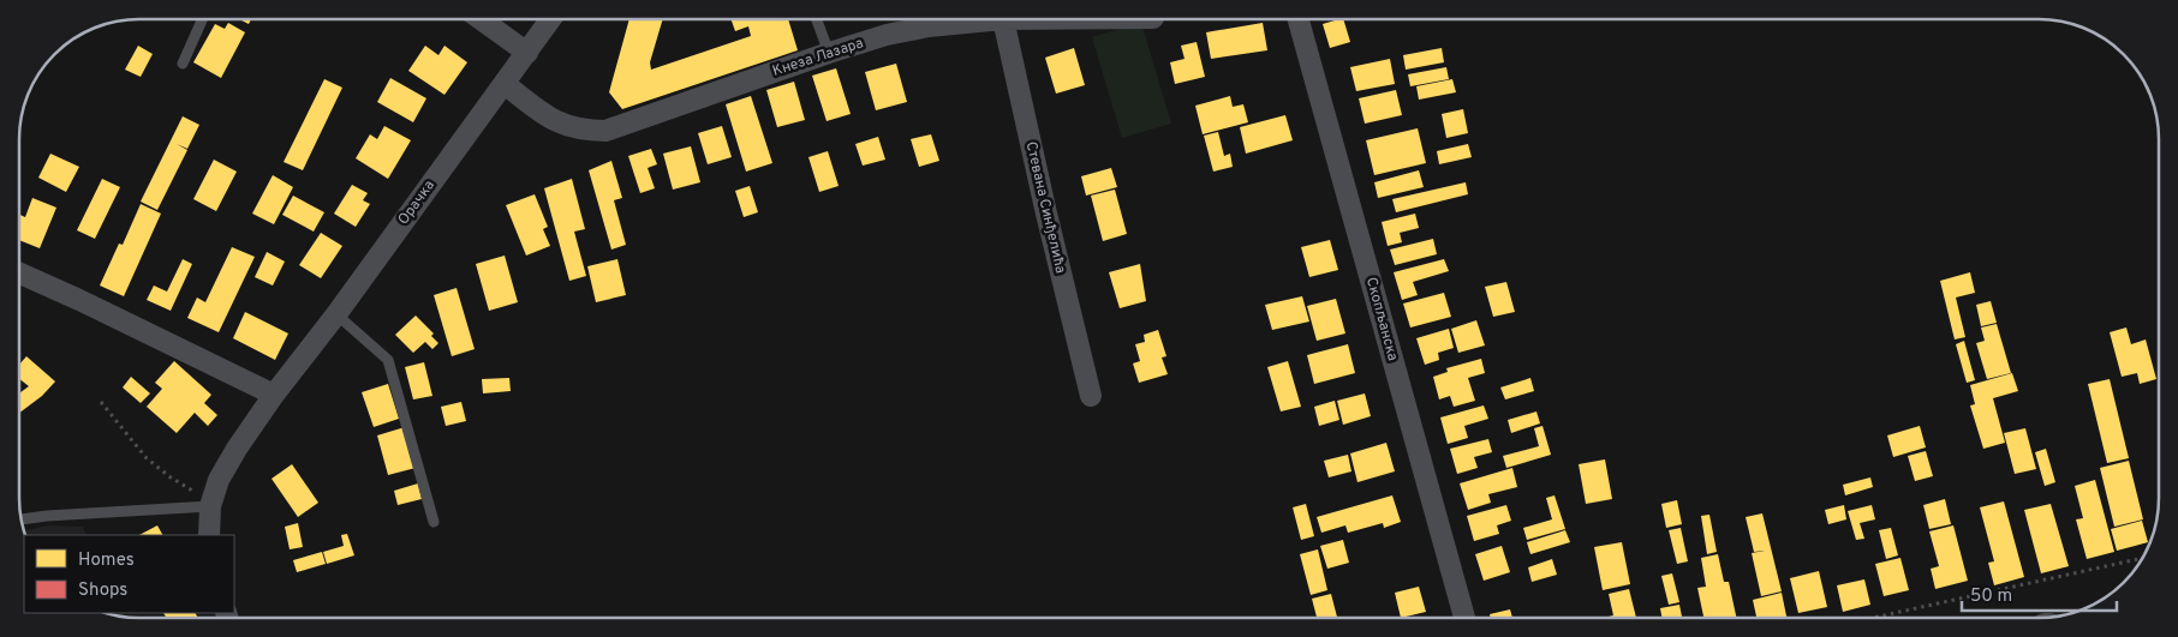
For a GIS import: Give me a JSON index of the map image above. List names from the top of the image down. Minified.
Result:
{"streets":{"street":["Кнеза Лазара","Орачка","Стевана Синђелића","Скопљанска"]},"crossings":[["Кнеза Лазара","Орачка"],["Кнеза Лазара","Стевана Синђелића"]],"legend":["Homes","Shops"],"scale_bar":"50 m"}
